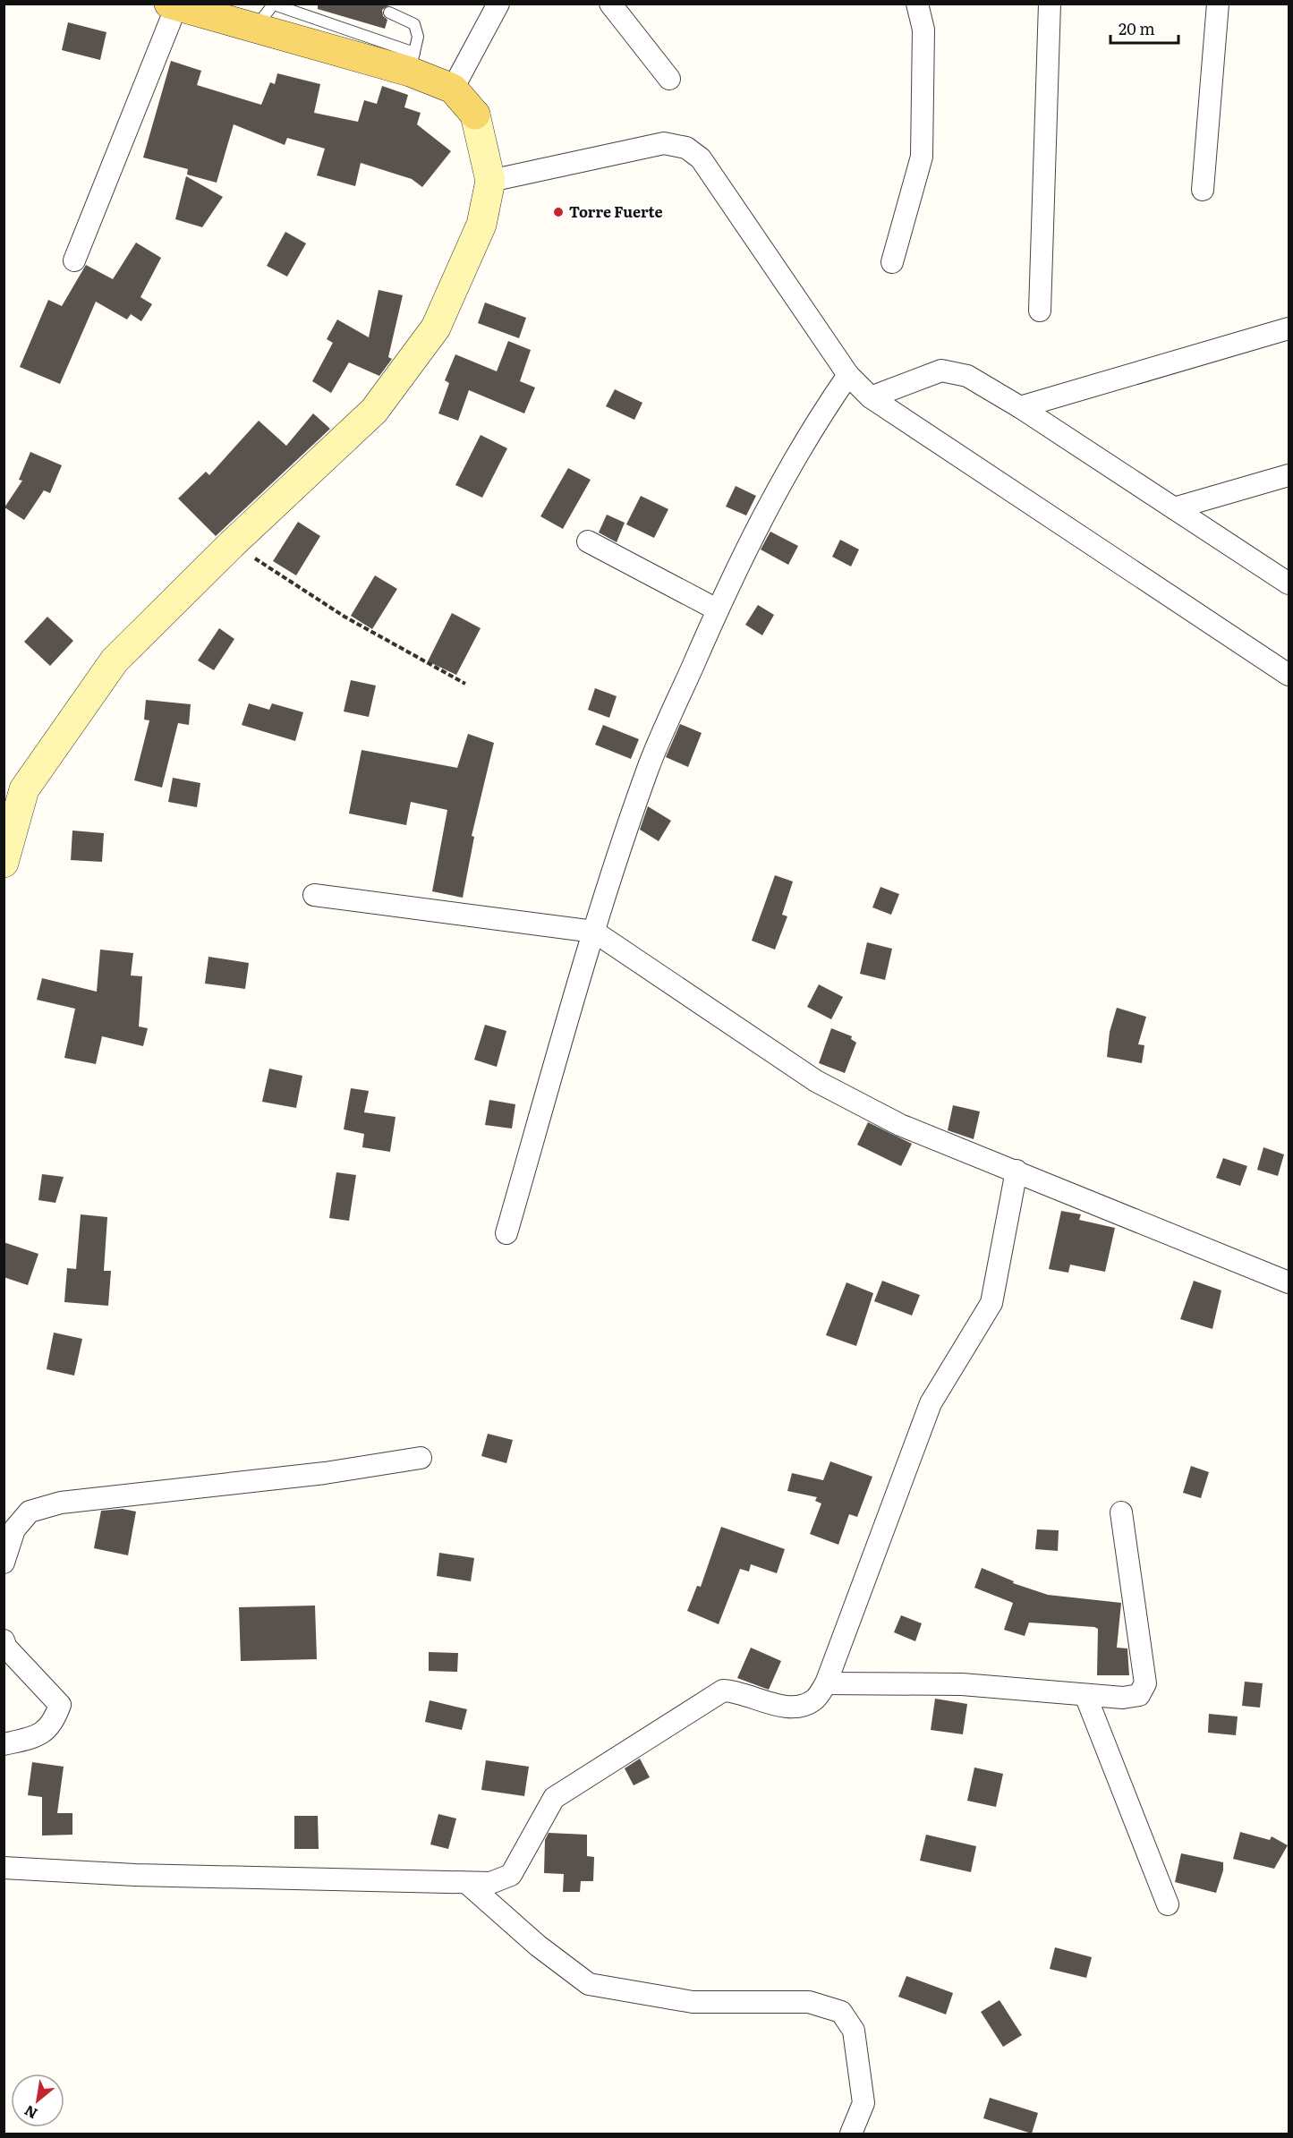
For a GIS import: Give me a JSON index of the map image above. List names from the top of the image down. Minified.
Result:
{"places":["Torre Fuerte"],"scale_bar":"20 m","north":"bottom left"}
